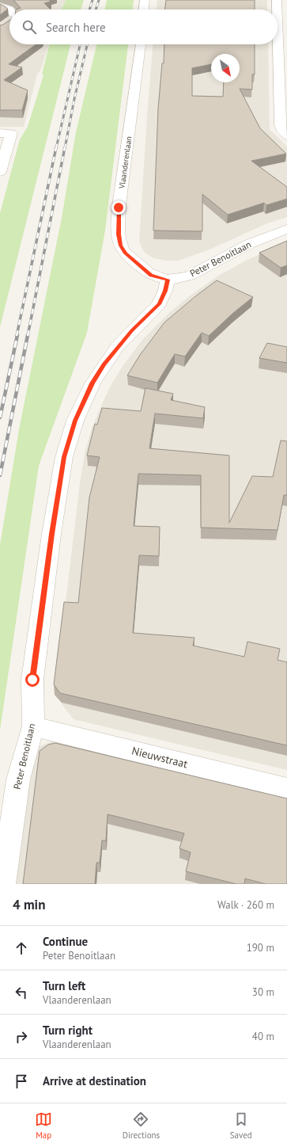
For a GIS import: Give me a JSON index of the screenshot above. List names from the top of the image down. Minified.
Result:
{"streets":{"street":["Vlaanderenlaan","Peter Benoitlaan","Nieuwstraat"]},"crossings":[["Vlaanderenlaan","Peter Benoitlaan"],["Peter Benoitlaan","Nieuwstraat"]],"north":"bottom right","page":{"search":"Search here","heading":["4 min","Walk · 260 m"],"list":[["Continue","Peter Benoitlaan","190 m"],["Turn left","Vlaanderenlaan","30 m"],["Turn right","Vlaanderenlaan","40 m"],"Arrive at destination"],"nav":["Map","Directions","Saved"]}}
